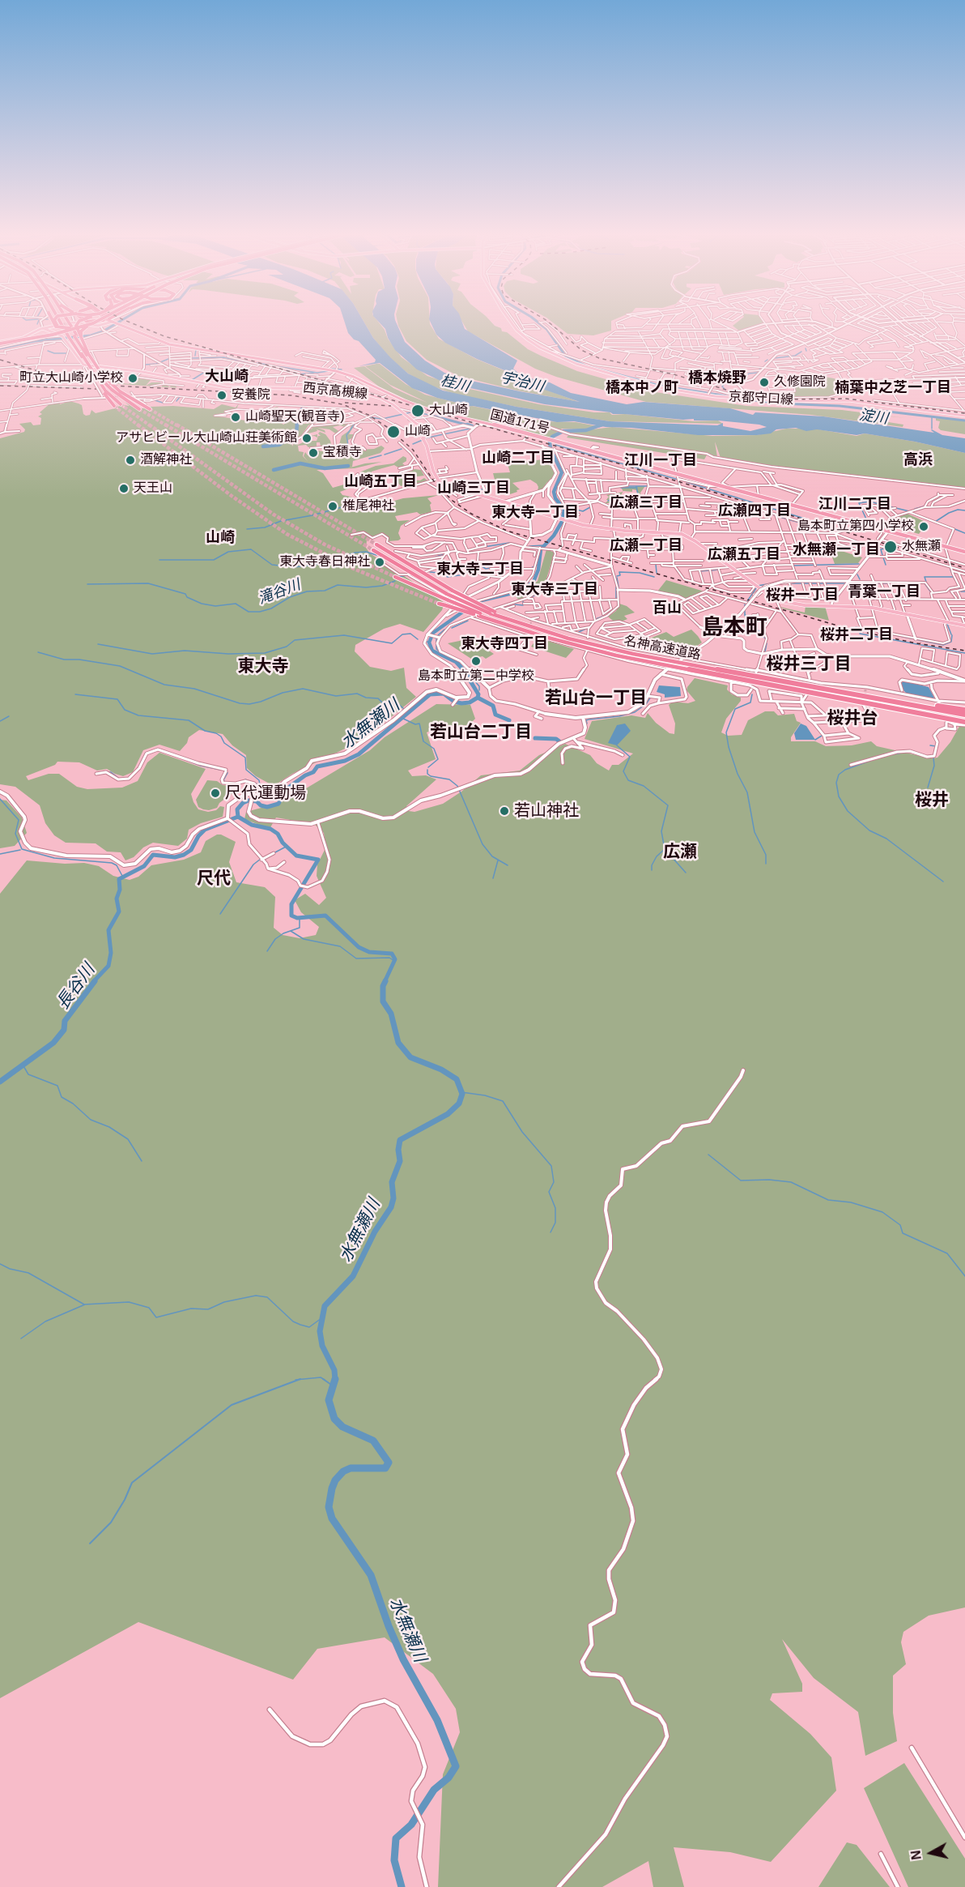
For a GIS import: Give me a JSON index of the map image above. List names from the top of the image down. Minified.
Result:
{"streets":{"highway":["国道171号","名神高速道路"],"main road":["西京高槻線","京都守口線"]},"districts":["大山崎","橋本焼野","橋本中ノ町","楠葉中之芝一丁目","山崎二丁目","高浜","江川一丁目","山崎五丁目","山崎三丁目","広瀬三丁目","江川二丁目","広瀬四丁目","東大寺一丁目","山崎","広瀬一丁目","水無瀬一丁目","広瀬五丁目","東大寺二丁目","東大寺三丁目","青葉一丁目","桜井一丁目","百山","島本町","桜井二丁目","東大寺四丁目","桜井三丁目","東大寺","若山台一丁目","桜井台","若山台二丁目","桜井","広瀬","尺代"],"water":["宇治川","桂川","淀川","滝谷川","水無瀬川","長谷川"],"places":["町立大山崎小学校","久修園院","安養院","大山崎","山崎聖天(観音寺)","山崎","アサヒビール大山崎山荘美術館","宝積寺","酒解神社","天王山","椎尾神社","島本町立第四小学校","水無瀬","東大寺春日神社","島本町立第二中学校","尺代運動場","若山神社"],"north":"left"}
